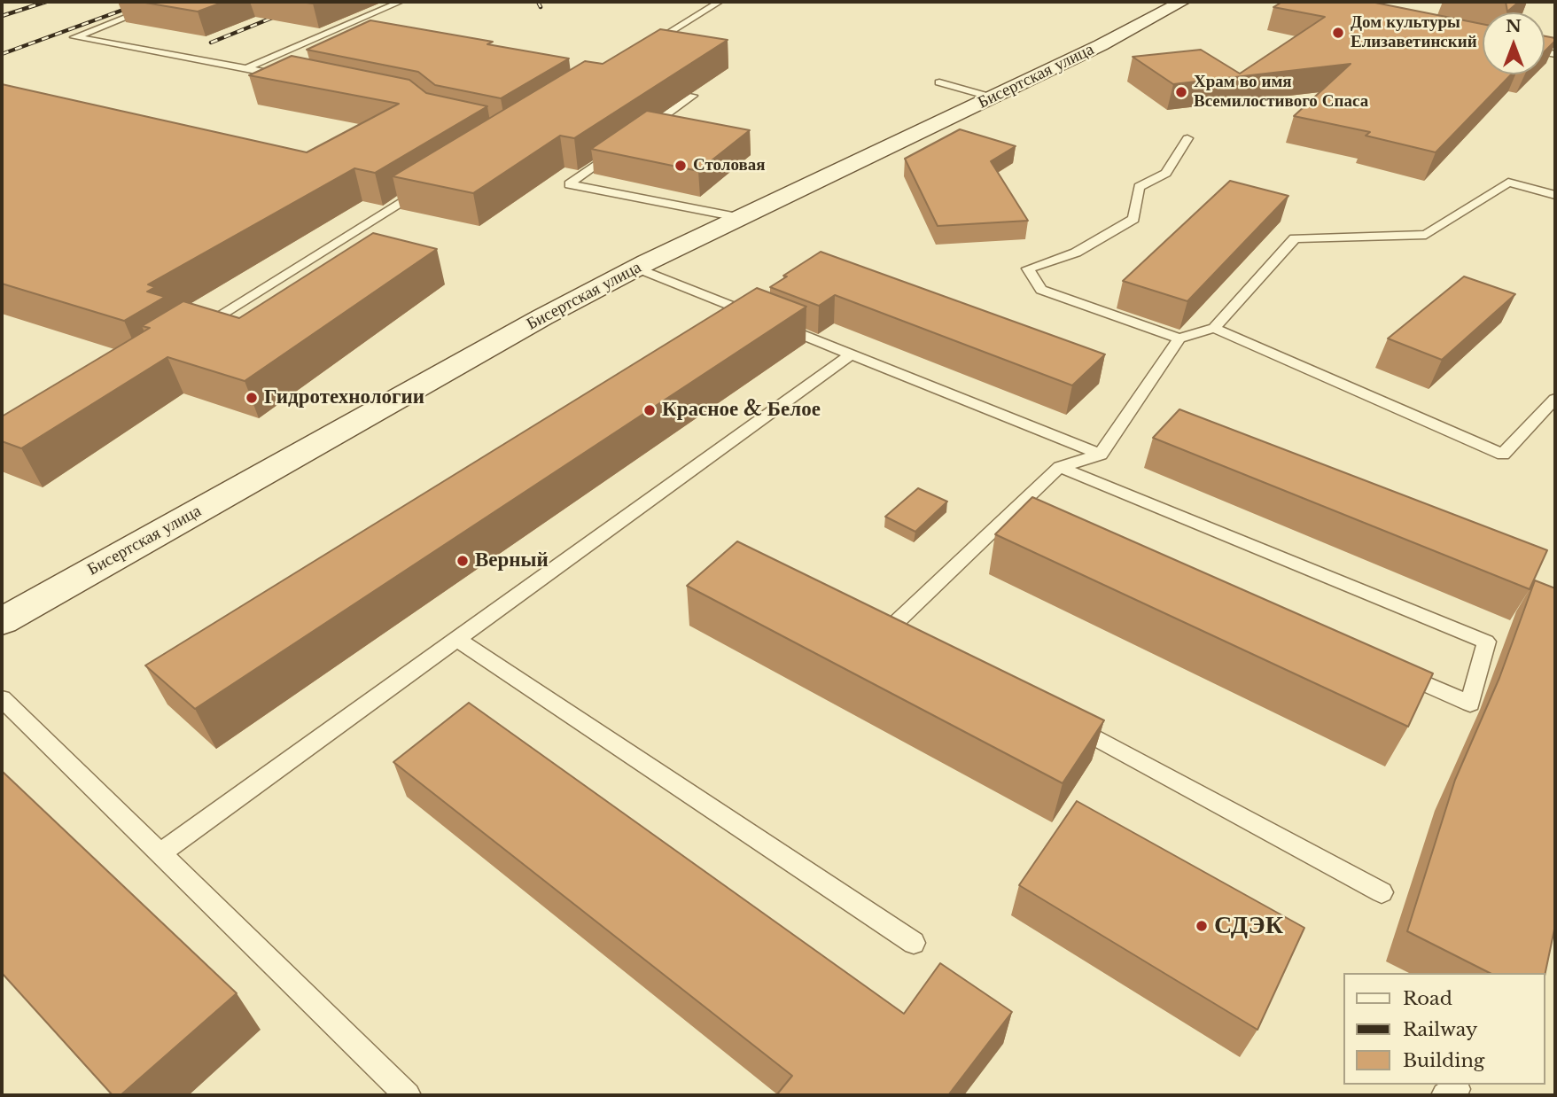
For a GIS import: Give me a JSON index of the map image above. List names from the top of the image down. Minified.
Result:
{"streets":{"main road":["Бисертская улица"]},"places":["Дом культуры Елизаветинский","Храм во имя Всемилостивого Спаса","Столовая","Гидротехнологии","Красное & Белое","Верный","СДЭК"],"legend":["Road","Railway","Building"],"north":"top"}
